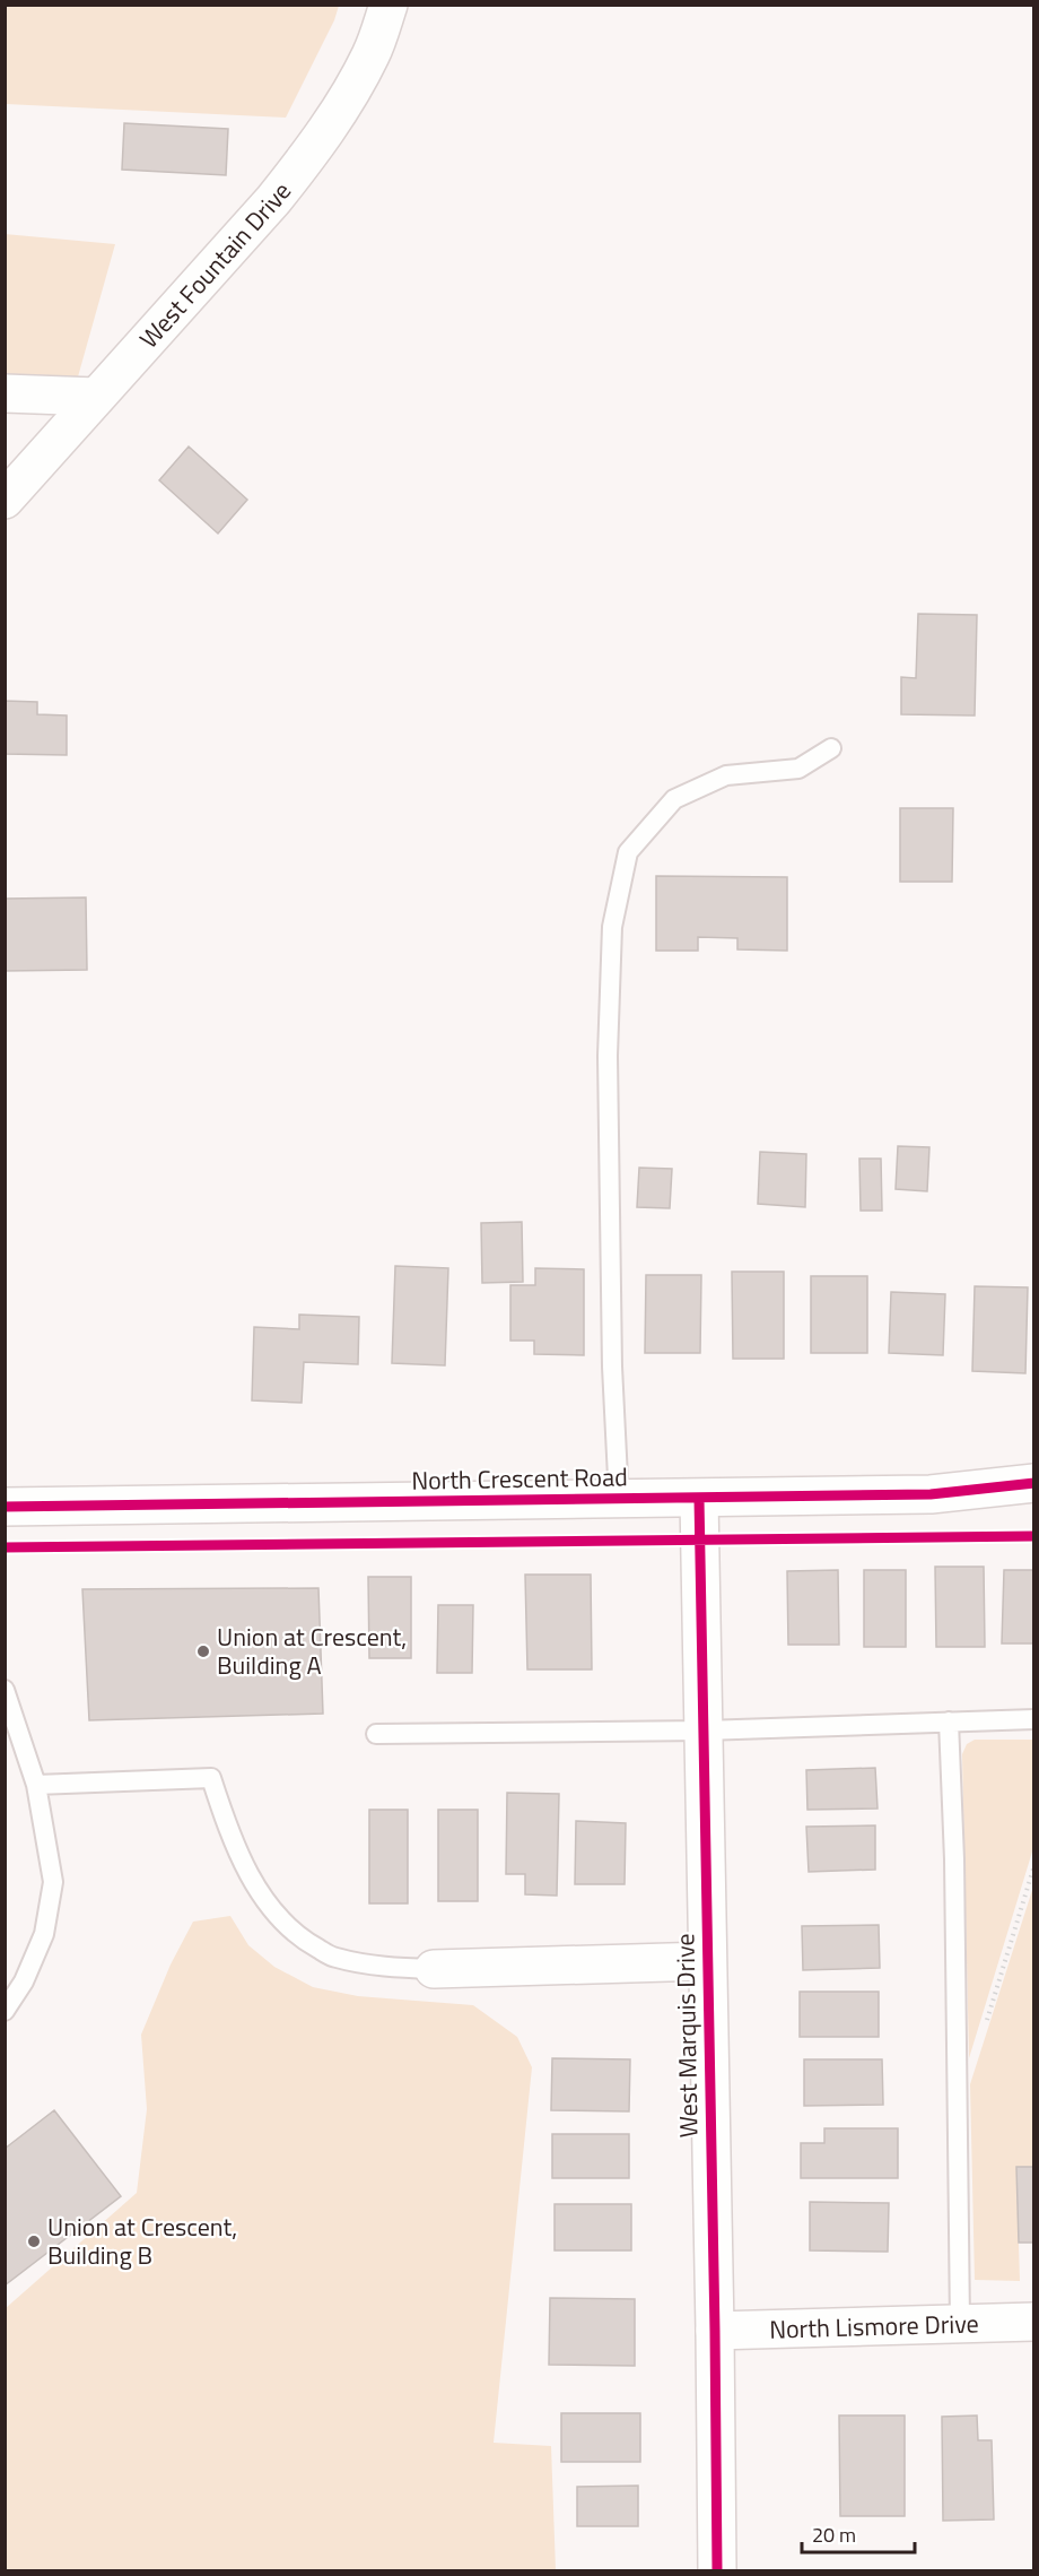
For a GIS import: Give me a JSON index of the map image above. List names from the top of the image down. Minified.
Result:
{"streets":{"street":["West Fountain Drive","North Crescent Road","West Marquis Drive","North Lismore Drive"]},"crossings":[["North Crescent Road","West Marquis Drive"],["West Marquis Drive","North Lismore Drive"]],"places":["Union at Crescent, Building A","Union at Crescent, Building B"],"scale_bar":"20 m"}
